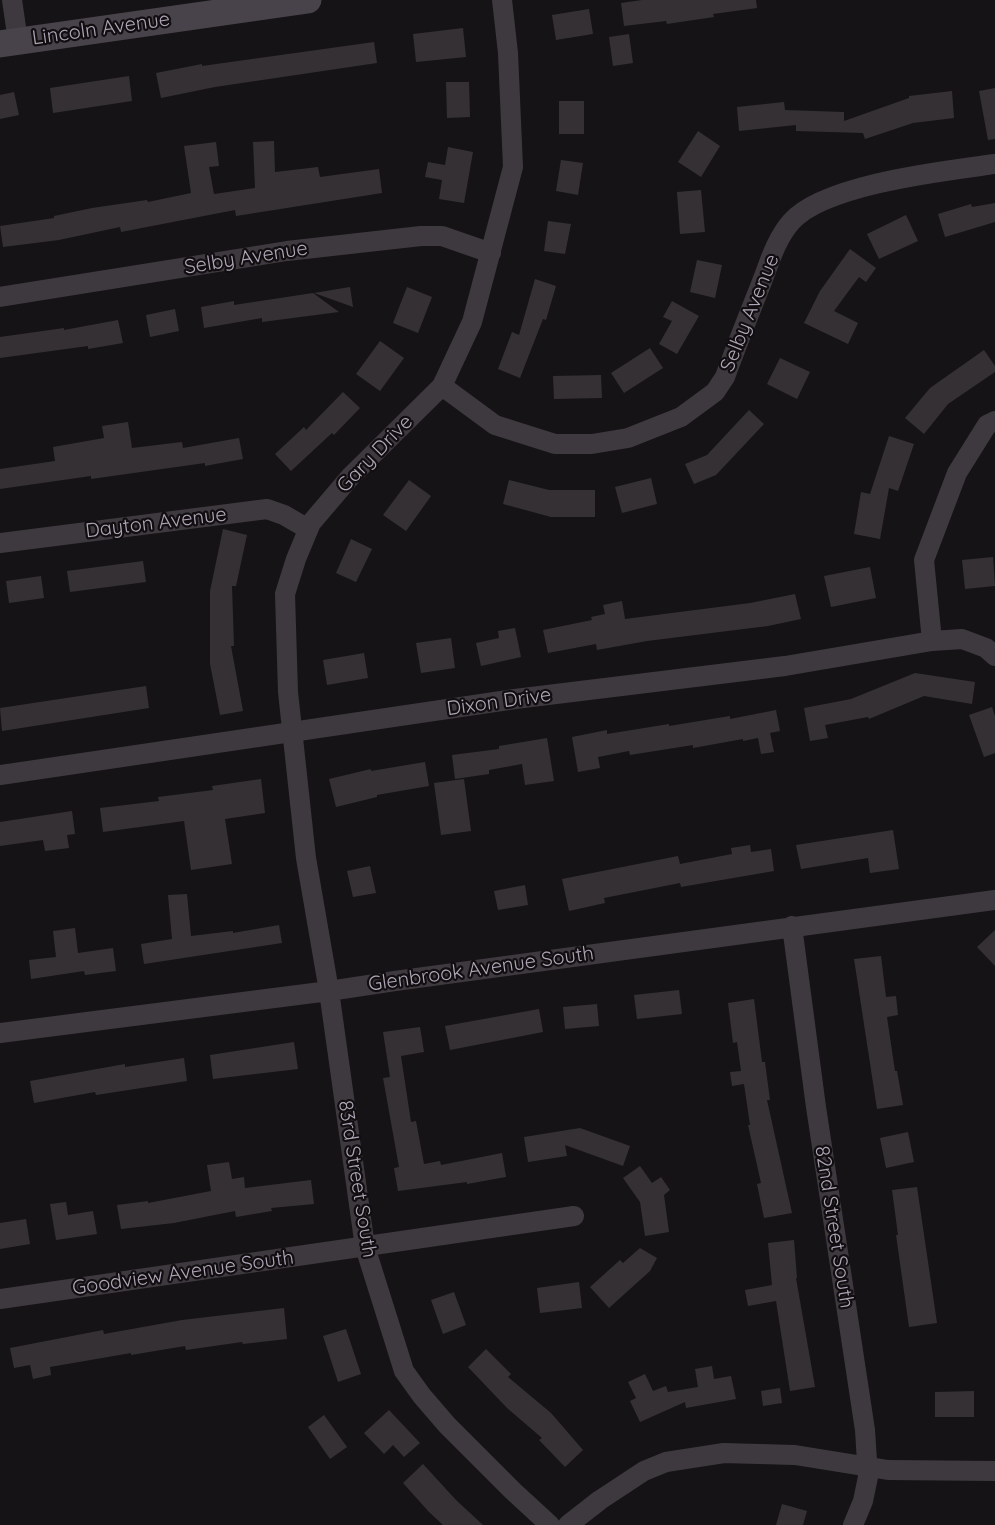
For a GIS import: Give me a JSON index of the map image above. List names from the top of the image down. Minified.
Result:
{"streets":{"street":["Lincoln Avenue","Selby Avenue","Gary Drive","Dayton Avenue","Dixon Drive","Glenbrook Avenue South","83rd Street South","82nd Street South","Goodview Avenue South"]},"crossings":[["Selby Avenue","Gary Drive"],["Gary Drive","Dayton Avenue"],["Gary Drive","Dixon Drive"],["Gary Drive","83rd Street South"],["Glenbrook Avenue South","83rd Street South"],["Glenbrook Avenue South","82nd Street South"],["83rd Street South","Goodview Avenue South"]]}
